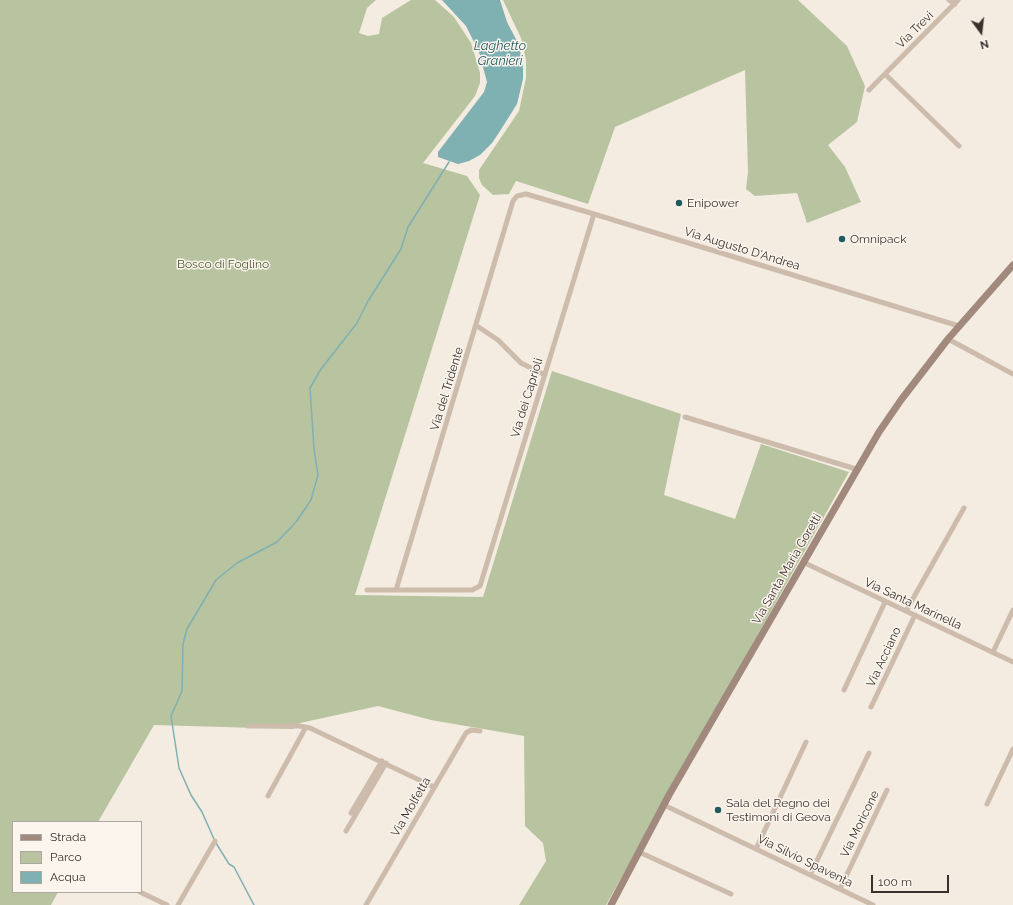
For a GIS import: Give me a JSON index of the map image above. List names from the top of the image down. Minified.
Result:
{"streets":{"main road":["Via Santa Maria Goretti"],"street":["Via Trevi","Via Augusto D'Andrea","Via del Tridente","Via dei Caprioli","Via Santa Marinella","Via Acciano","Via Molfetta","Via Moricone","Via Silvio Spaventa"]},"crossings":[["Via Augusto D'Andrea","Via del Tridente"],["Via Augusto D'Andrea","Via dei Caprioli"],["Via Augusto D'Andrea","Via Santa Maria Goretti"],["Via del Tridente","Via dei Caprioli"],["Via Santa Maria Goretti","Via Santa Marinella"],["Via Santa Maria Goretti","Via Silvio Spaventa"],["Via Santa Marinella","Via Acciano"],["Via Moricone","Via Silvio Spaventa"]],"water":["Laghetto Granieri"],"parks":["Bosco di Foglino"],"places":["Enipower","Omnipack","Sala del Regno dei Testimoni di Geova"],"legend":["Strada","Parco","Acqua"],"scale_bar":"100 m","north":"bottom"}
